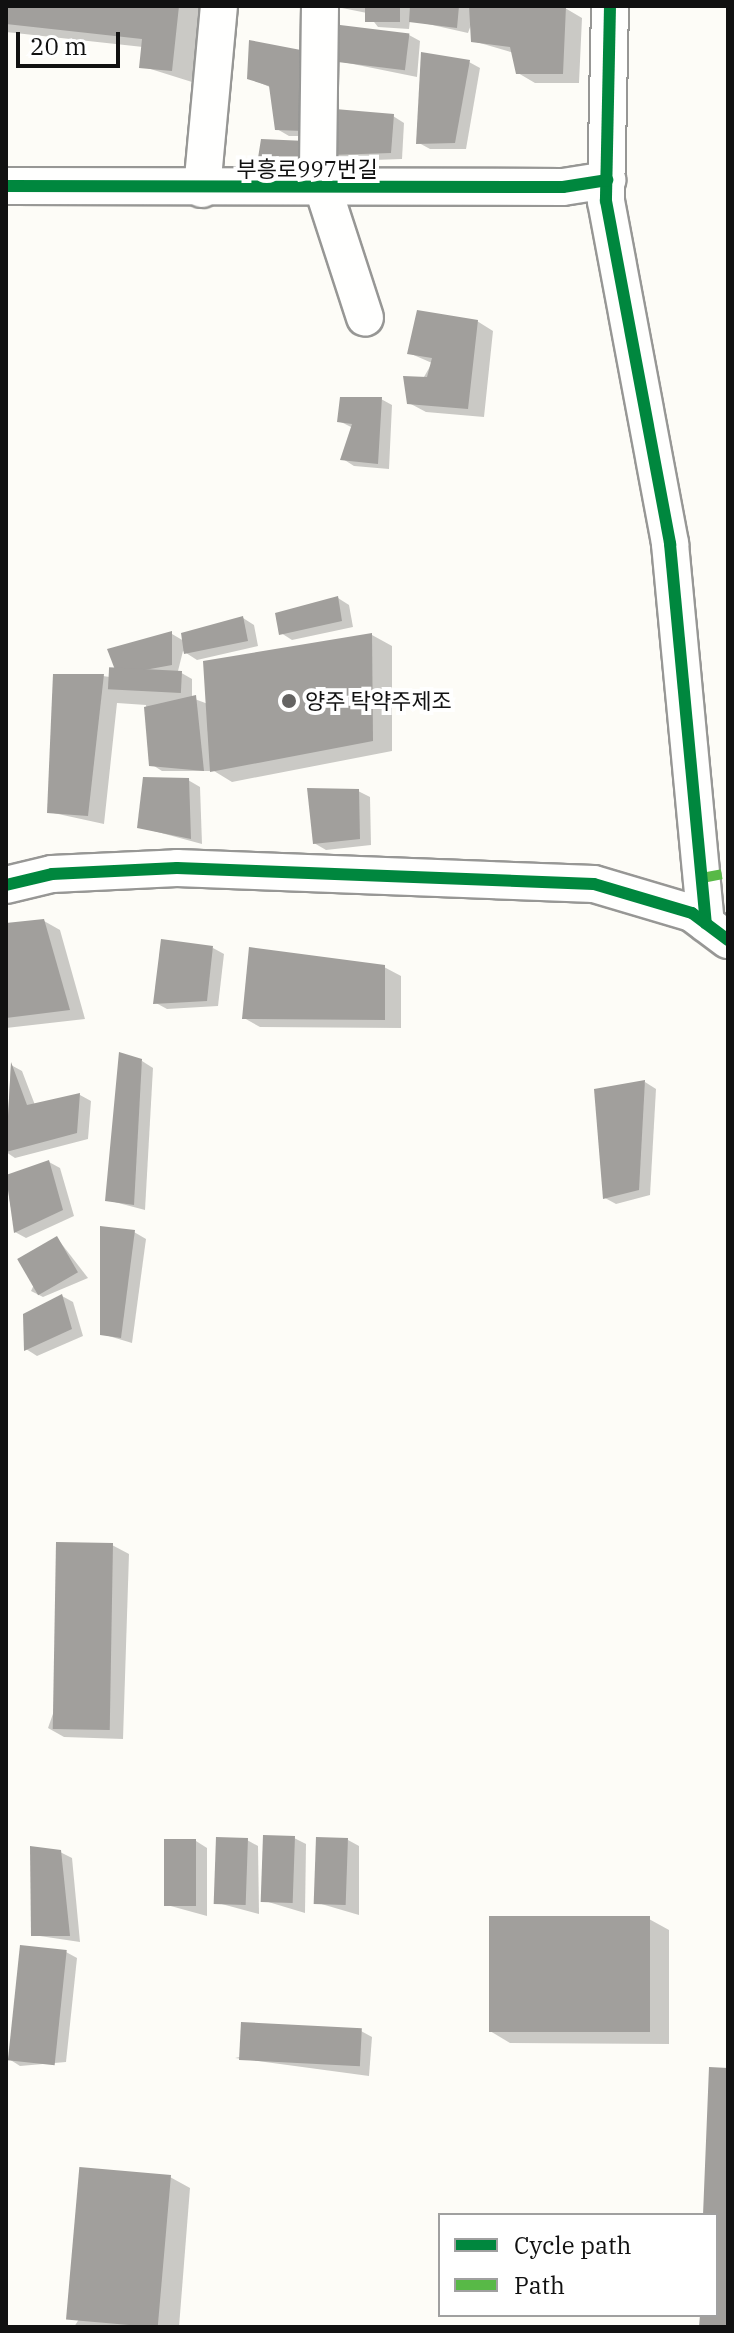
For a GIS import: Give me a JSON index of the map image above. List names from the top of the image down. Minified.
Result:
{"streets":{"street":["부흥로997번길"]},"places":["양주 탁약주제조"],"legend":["Cycle path","Path"],"scale_bar":"20 m"}
